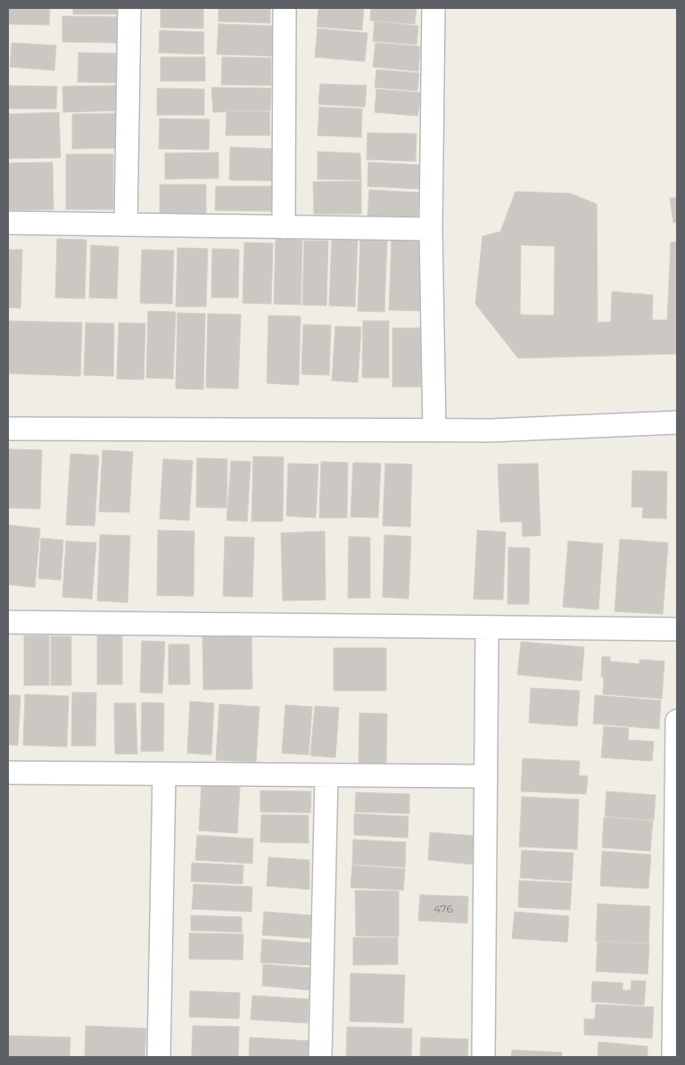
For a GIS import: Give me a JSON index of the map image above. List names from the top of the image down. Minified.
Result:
{"house_numbers":["476"]}
